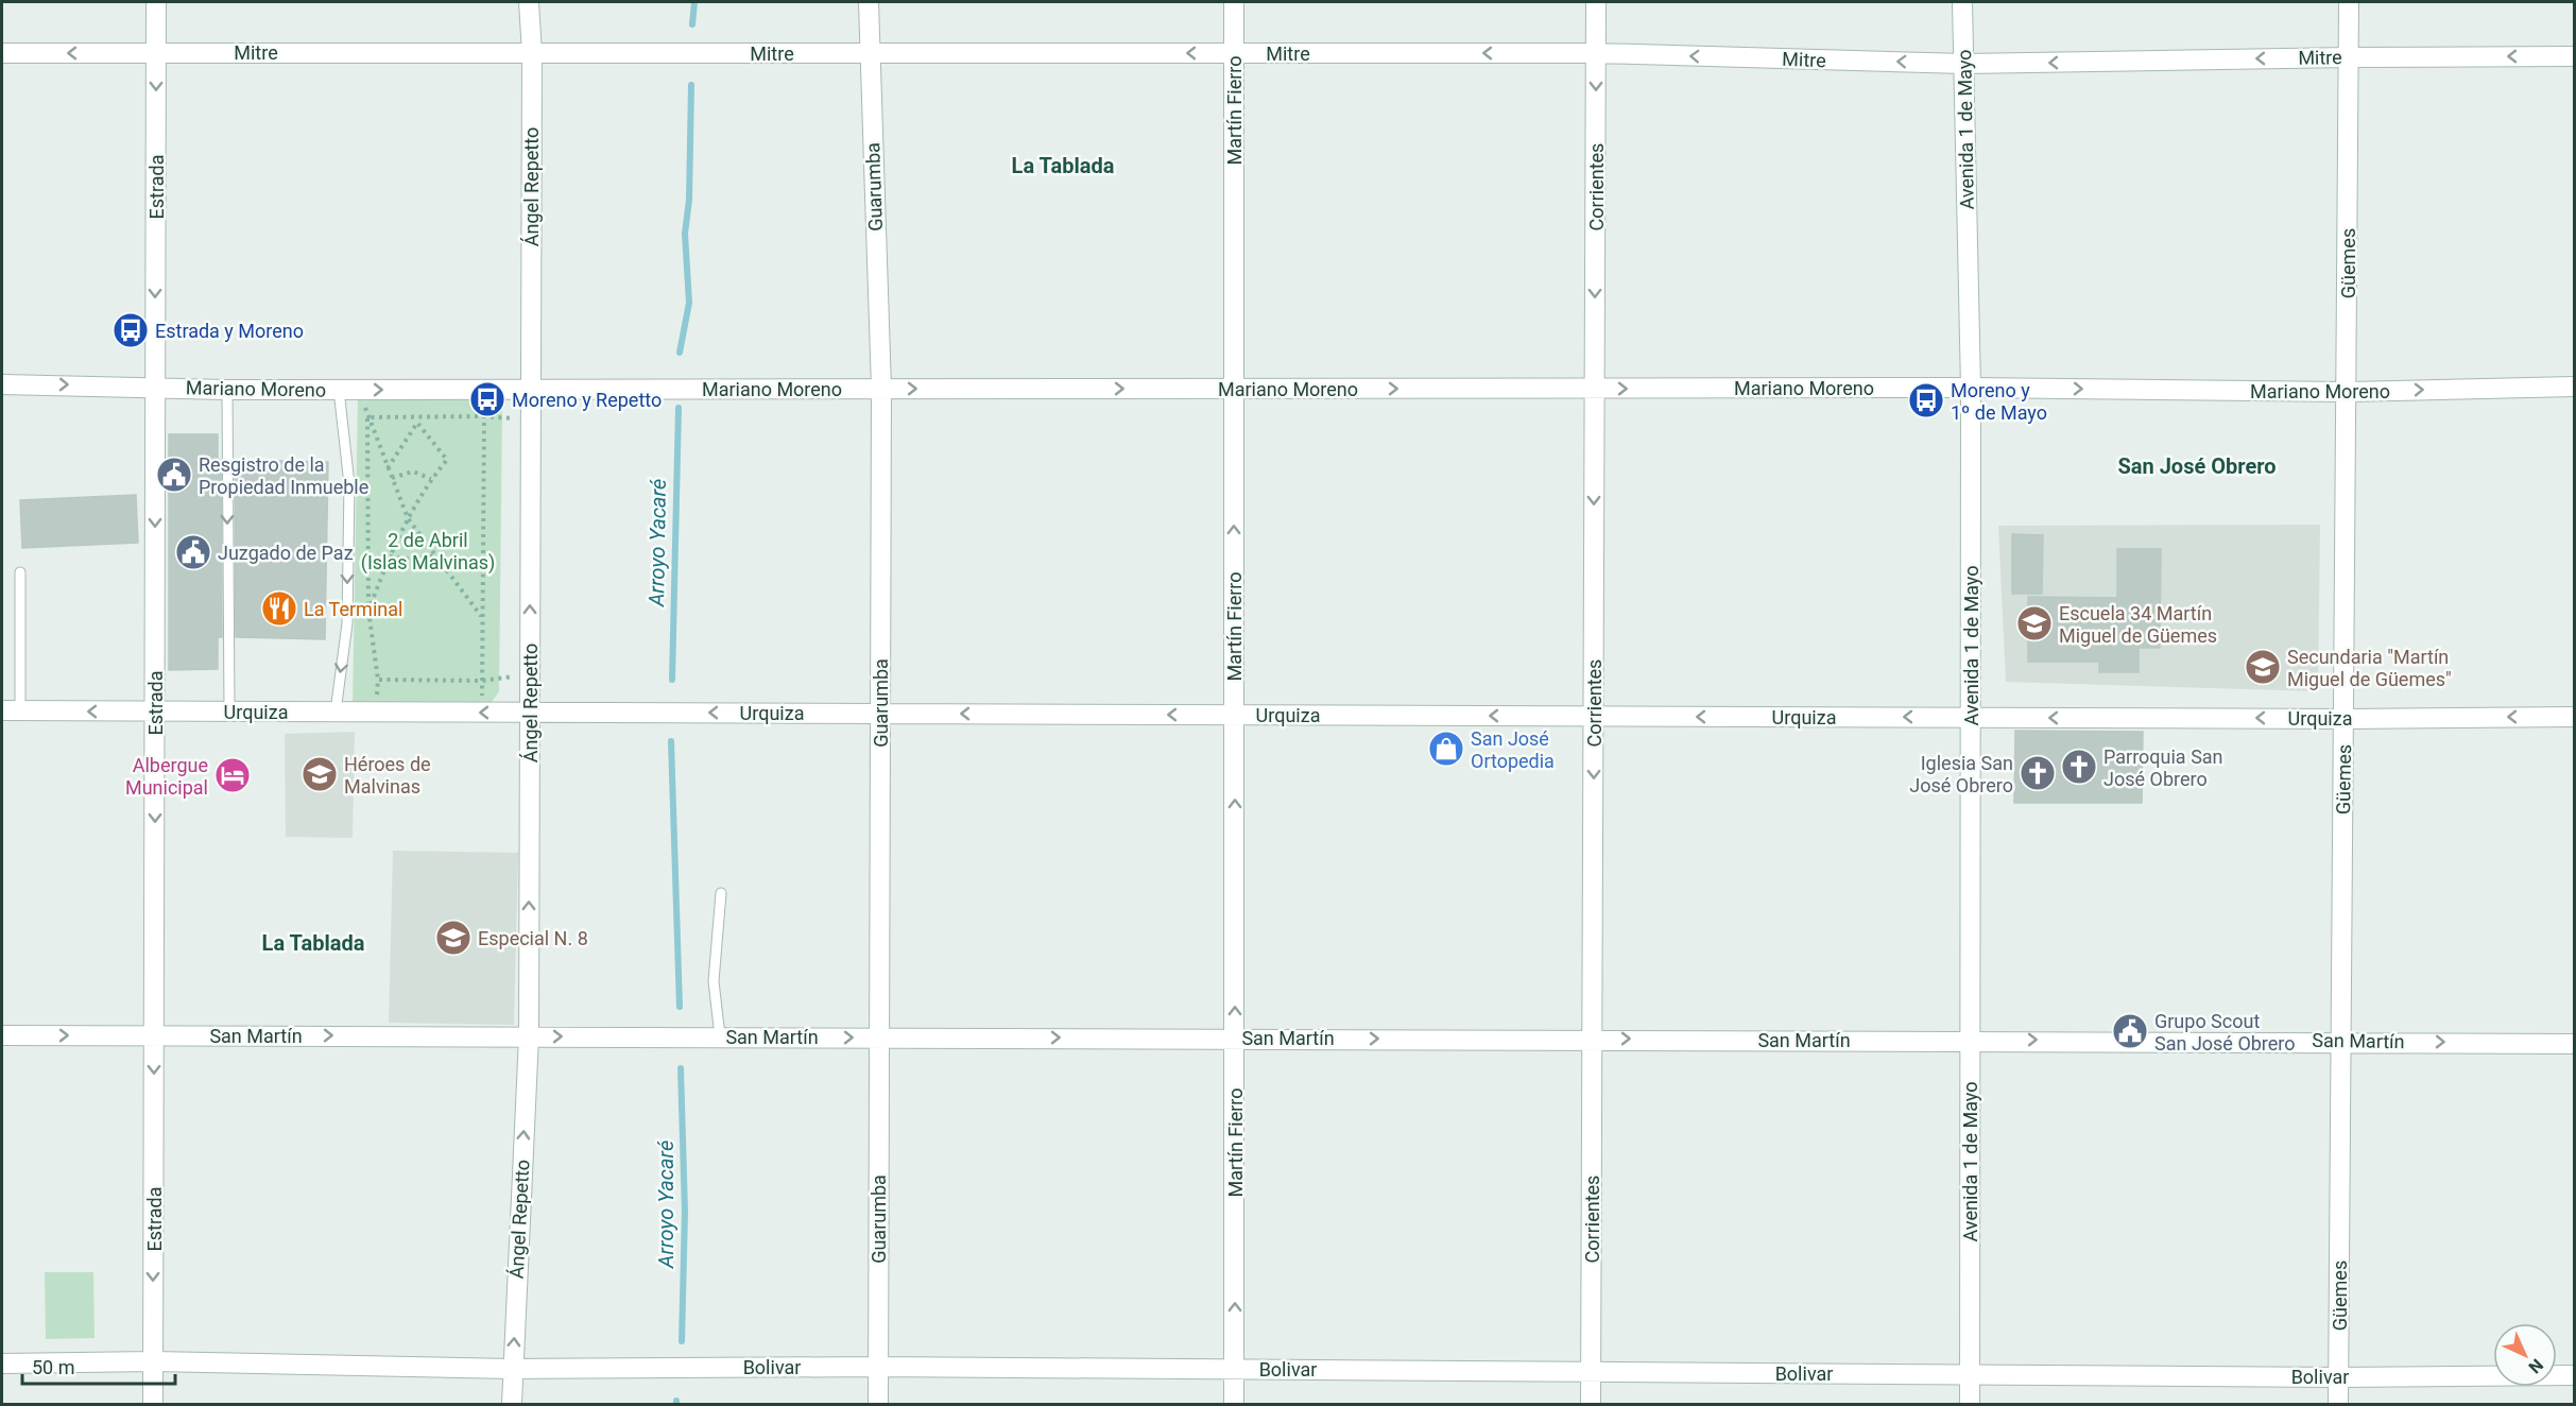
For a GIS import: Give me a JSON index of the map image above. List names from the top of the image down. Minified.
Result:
{"streets":{"street":["Mitre","Martín Fierro","Avenida 1 de Mayo","Estrada","Ángel Repetto","Guarumba","Corrientes","Güemes","Mariano Moreno","Urquiza","San Martín","Bolivar"]},"crossings":[["Mitre","Martín Fierro"],["Mitre","Avenida 1 de Mayo"],["Mitre","Estrada"],["Mitre","Ángel Repetto"],["Mitre","Guarumba"],["Mitre","Corrientes"],["Mitre","Güemes"],["Martín Fierro","Mariano Moreno"],["Martín Fierro","Urquiza"],["Martín Fierro","San Martín"],["Martín Fierro","Bolivar"],["Avenida 1 de Mayo","Mariano Moreno"],["Avenida 1 de Mayo","Urquiza"],["Avenida 1 de Mayo","San Martín"],["Avenida 1 de Mayo","Bolivar"],["Estrada","Mariano Moreno"],["Estrada","Urquiza"],["Estrada","San Martín"],["Estrada","Bolivar"],["Ángel Repetto","Mariano Moreno"],["Ángel Repetto","Urquiza"],["Ángel Repetto","San Martín"],["Ángel Repetto","Bolivar"],["Guarumba","Mariano Moreno"],["Guarumba","Urquiza"],["Guarumba","San Martín"],["Guarumba","Bolivar"],["Corrientes","Mariano Moreno"],["Corrientes","Urquiza"],["Corrientes","San Martín"],["Corrientes","Bolivar"],["Güemes","Mariano Moreno"],["Güemes","Urquiza"],["Güemes","San Martín"],["Güemes","Bolivar"]],"one_way":["Mitre","Martín Fierro","Estrada","Ángel Repetto","Corrientes","Mariano Moreno","Urquiza","San Martín"],"districts":["La Tablada","San José Obrero","La Tablada"],"water":["Arroyo Yacaré"],"parks":["2 de Abril (Islas Malvinas)"],"places":{"bus stop":["Estrada y Moreno","Moreno y Repetto","Moreno y 1º de Mayo"],"public building":["Resgistro de la Propiedad Inmueble","Juzgado de Paz","Grupo Scout San José Obrero"],"restaurant":["La Terminal"],"school or university":["Escuela 34 Martín Miguel de Güemes","Secundaria \"Martín Miguel de Güemes\"","Héroes de Malvinas","Especial N. 8"],"shop":["San José Ortopedia"],"church":["Parroquia San José Obrero","Iglesia San José Obrero"],"hotel":["Albergue Municipal"]},"scale_bar":"50 m","north":"bottom right"}
